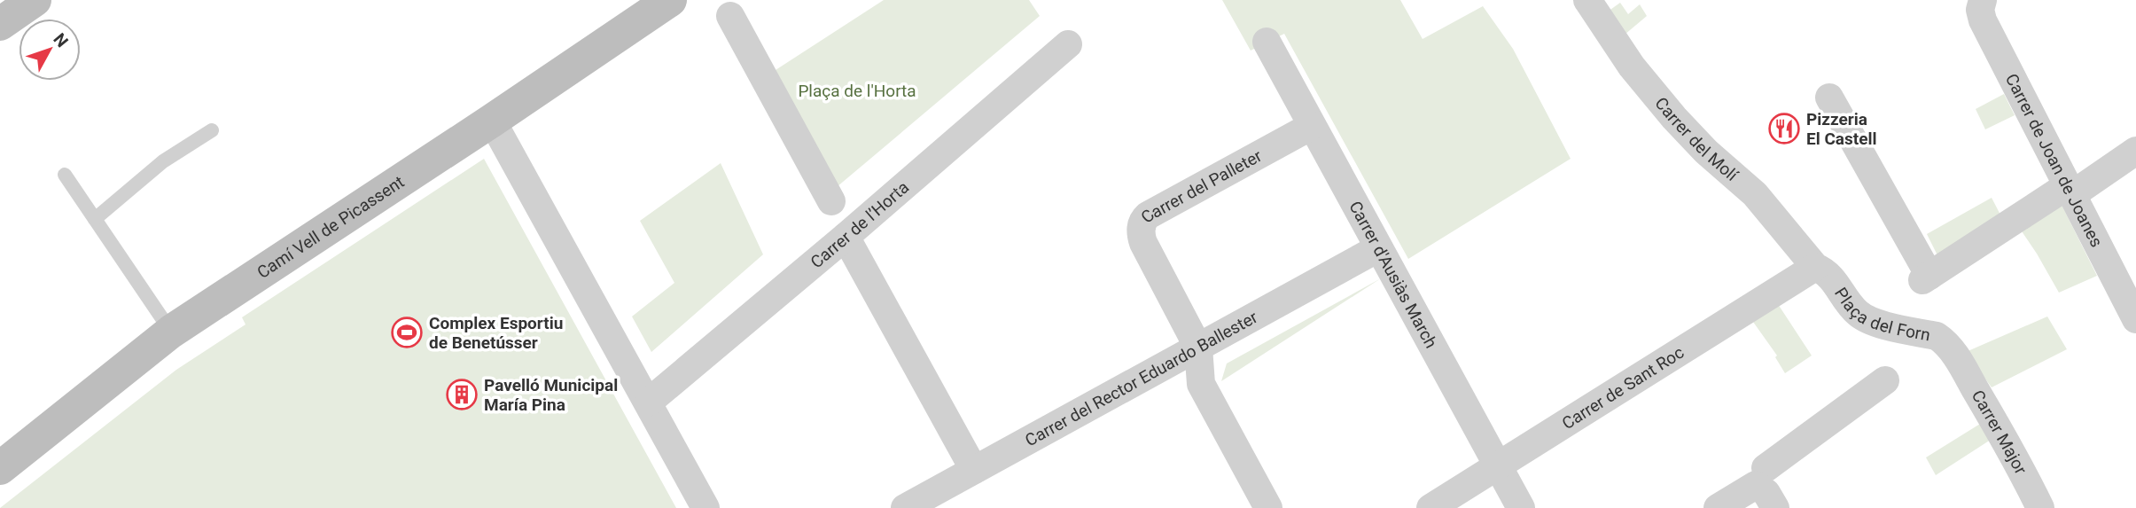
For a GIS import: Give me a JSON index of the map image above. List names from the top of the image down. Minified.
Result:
{"streets":{"street":["Carrer del Molí","Carrer de Joan de Joanes","Carrer del Palleter","Carrer de l’Horta","Camí Vell de Picassent","Carrer d'Ausiàs March","Plaça del Forn","Carrer del Rector Eduardo Ballester","Carrer de Sant Roc","Carrer Major"]},"crossings":[["Carrer del Molí","Plaça del Forn"],["Carrer del Molí","Carrer de Sant Roc"],["Carrer del Palleter","Carrer d'Ausiàs March"],["Carrer del Palleter","Carrer del Rector Eduardo Ballester"],["Carrer d'Ausiàs March","Carrer del Rector Eduardo Ballester"],["Carrer d'Ausiàs March","Carrer de Sant Roc"],["Plaça del Forn","Carrer de Sant Roc"],["Plaça del Forn","Carrer Major"]],"parks":["Plaça de l'Horta"],"places":{"restaurant":["Pizzeria El Castell"],"sports":["Complex Esportiu de Benetússer"],"building":["Pavelló Municipal María Pina"]},"north":"top right"}
